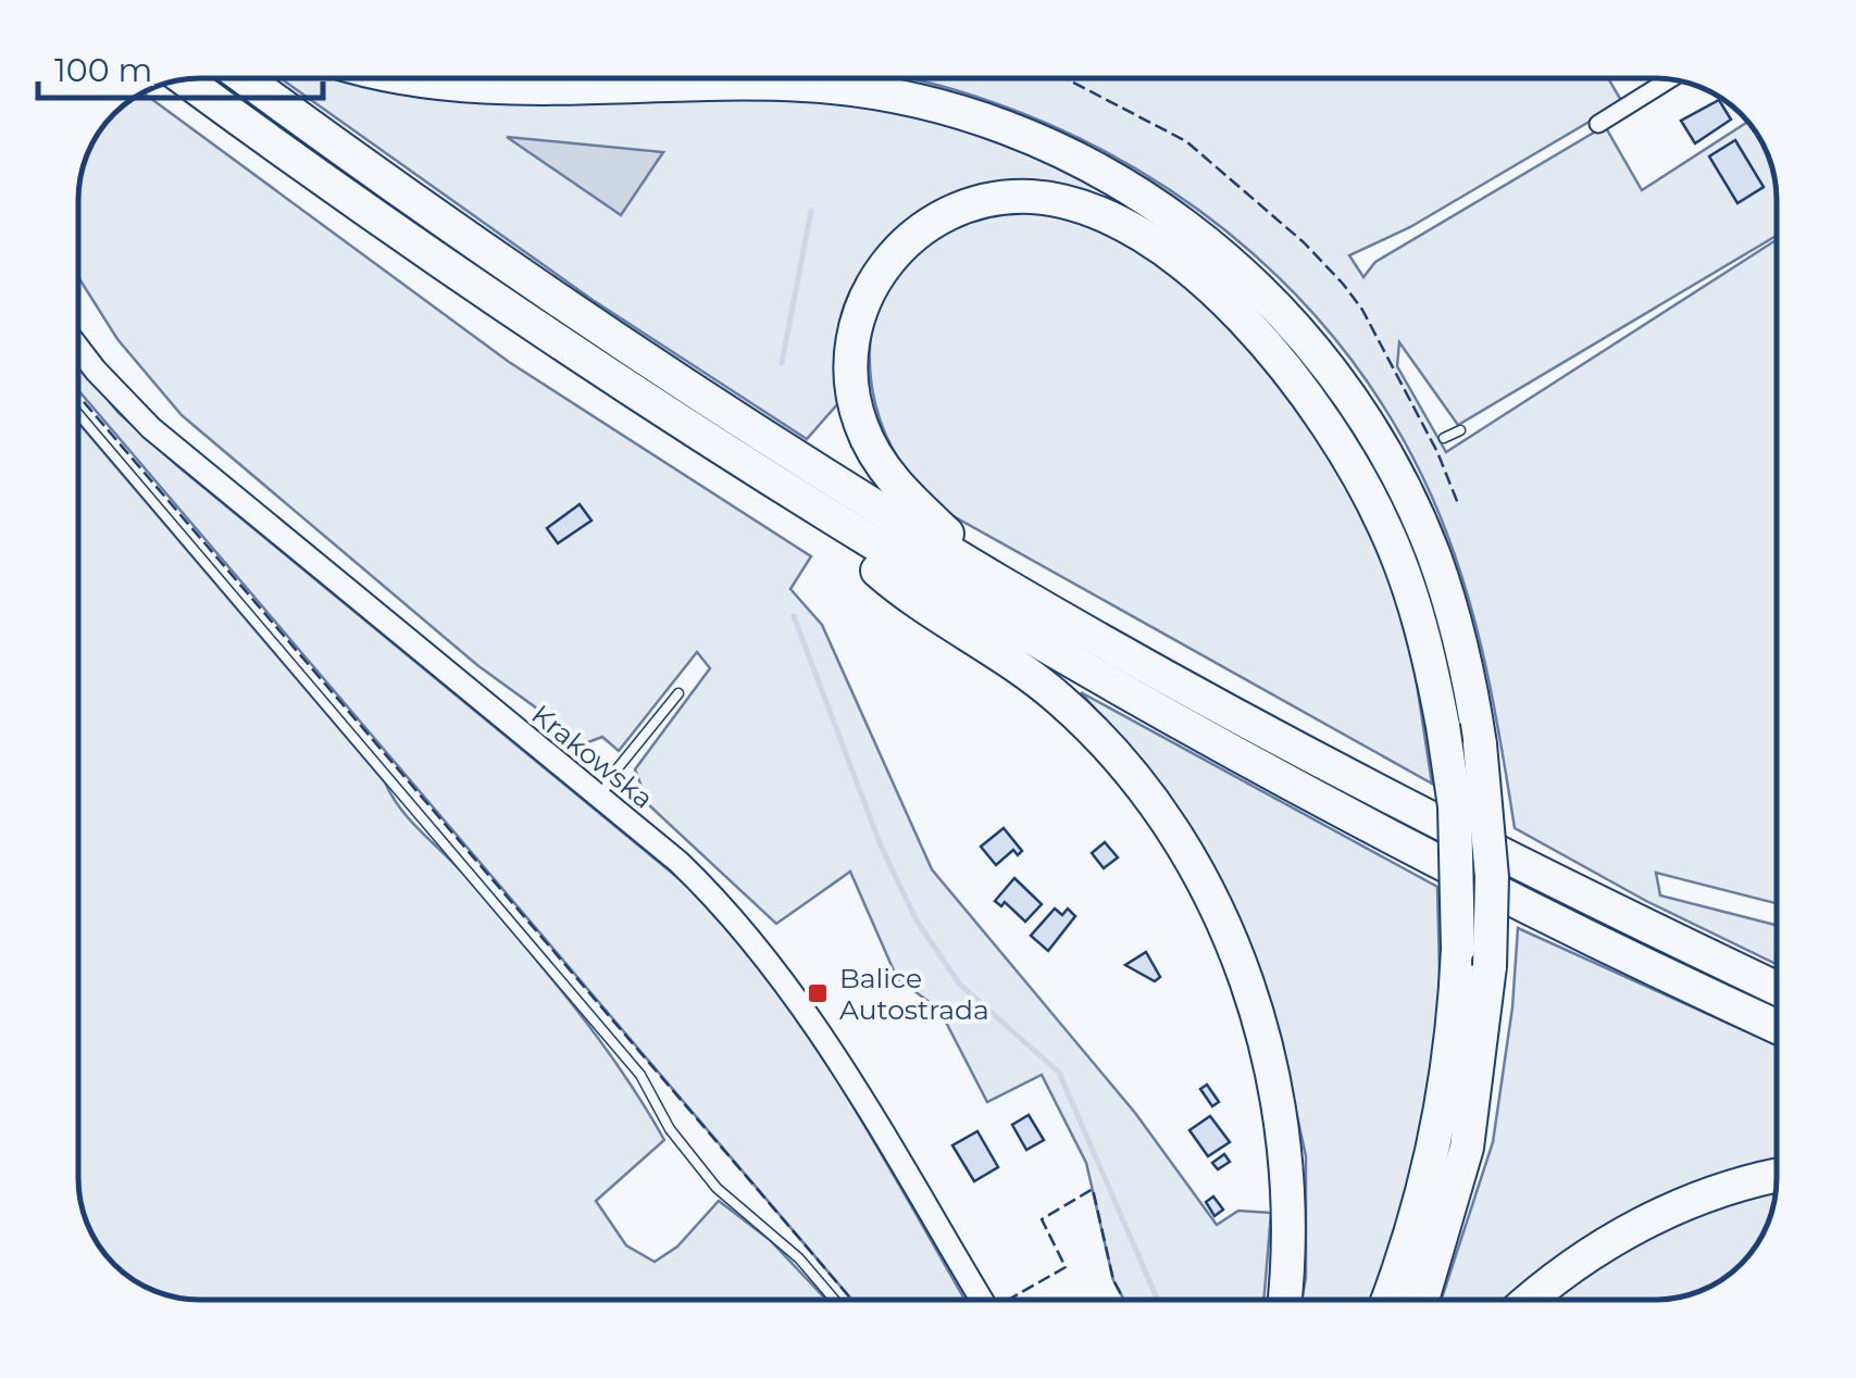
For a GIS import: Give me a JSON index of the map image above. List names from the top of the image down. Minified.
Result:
{"streets":{"street":["Krakowska"]},"places":{"transit":["Balice Autostrada"]},"scale_bar":"100 m"}
